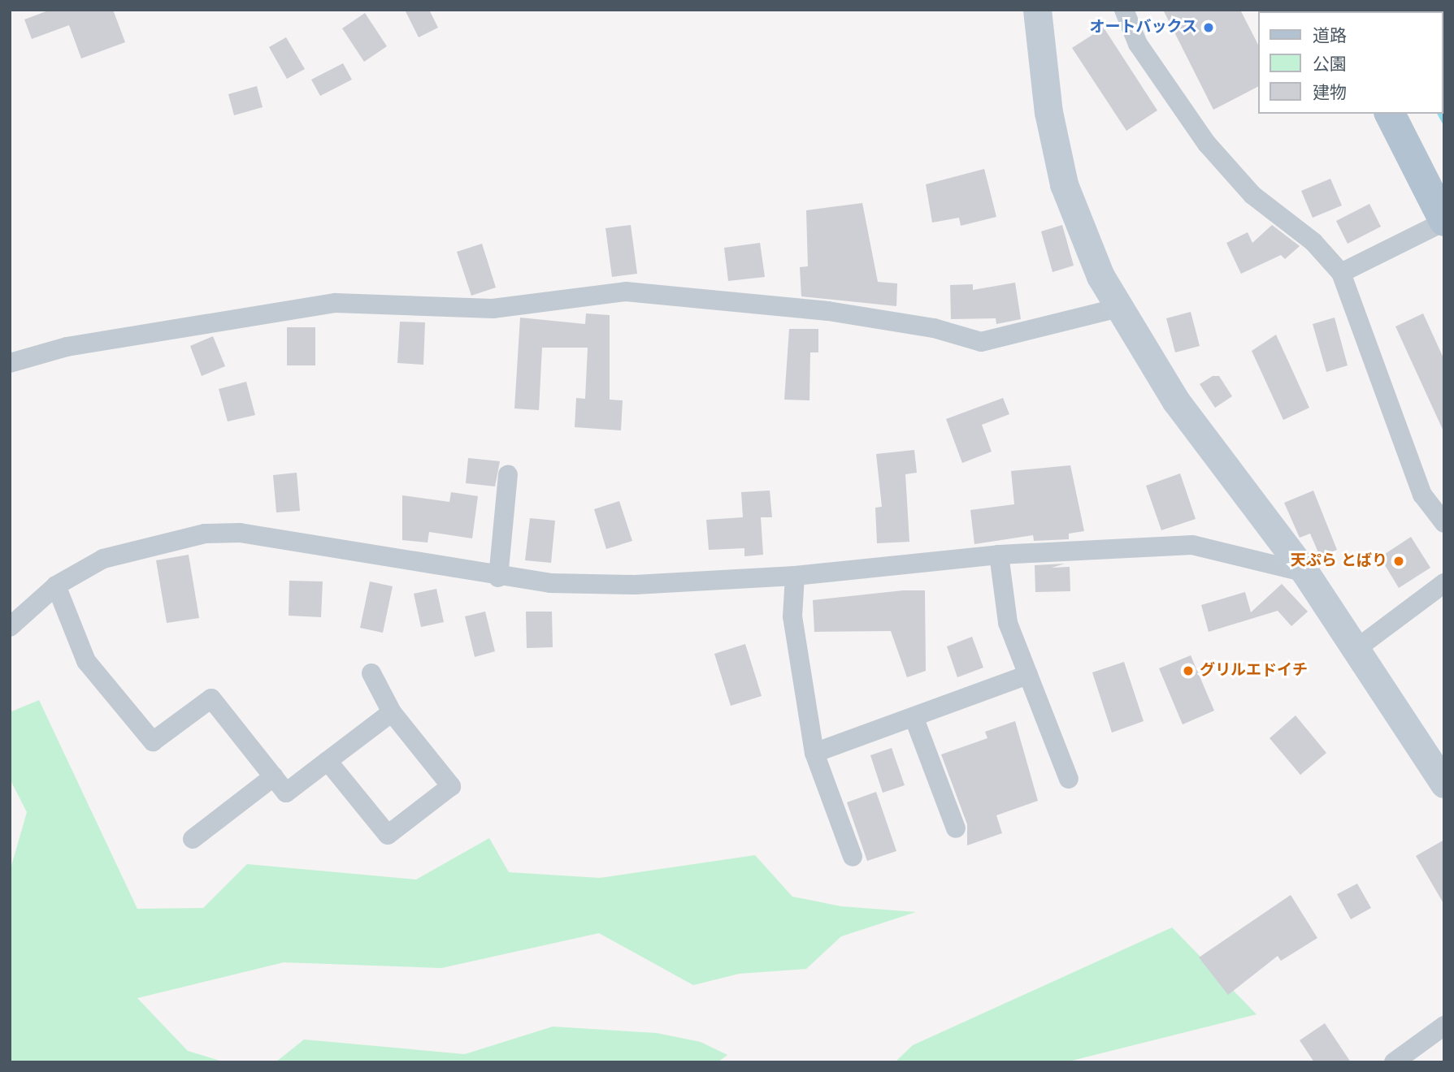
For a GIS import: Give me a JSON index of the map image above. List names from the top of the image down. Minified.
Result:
{"places":["オートバックス","天ぷら とばり","グリルエドイチ"],"legend":["道路","公園","建物"]}
